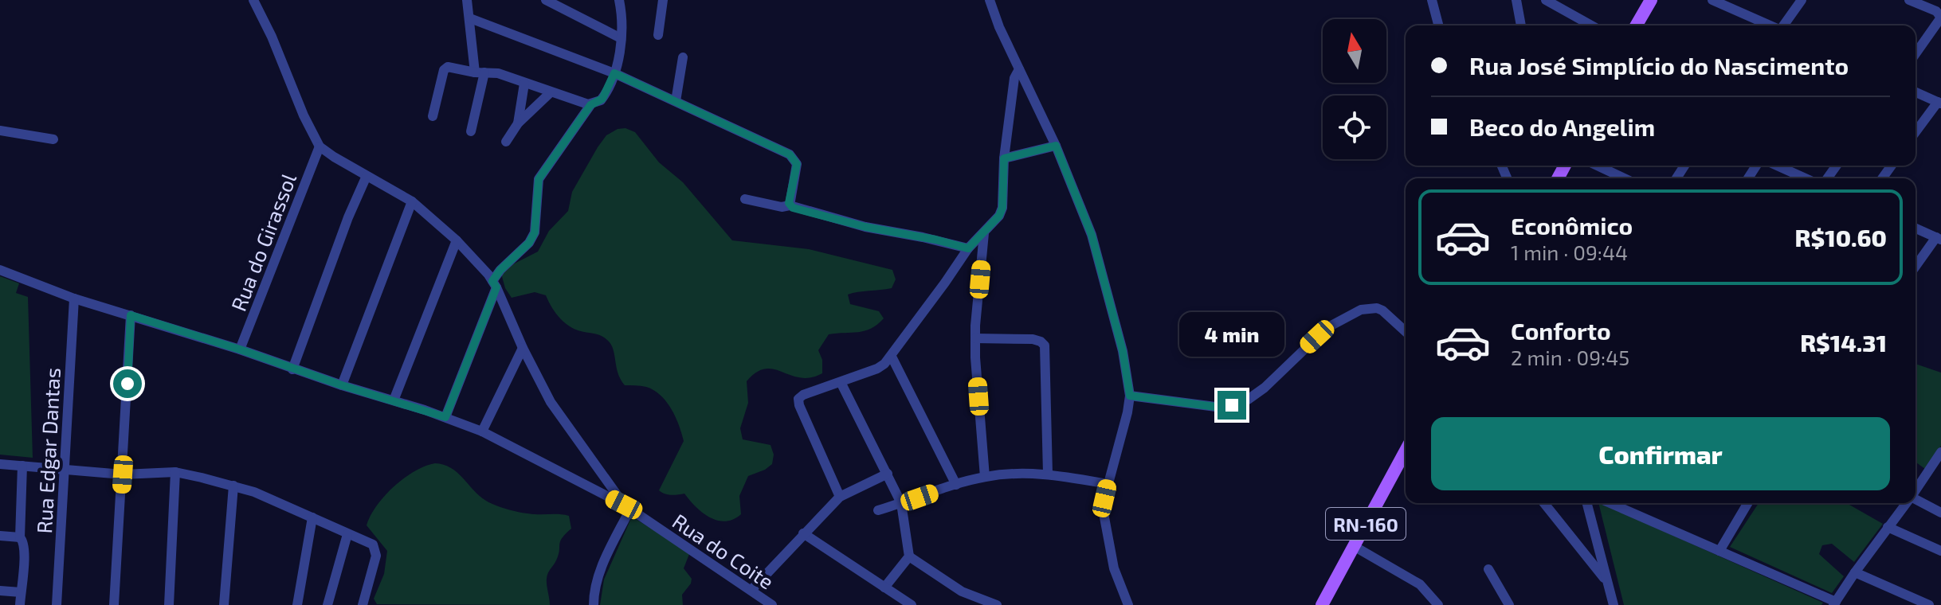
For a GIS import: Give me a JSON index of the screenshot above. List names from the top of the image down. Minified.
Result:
{"streets":{"main road":["RN-160"],"street":["Rua do Girassol","Rua Edgar Dantas","Rua do Coite"]},"north":"top","page":{"banner":["Rua José Simplício do Nascimento","Beco do Angelim"],"list":[{"name":"Econômico","note":"1 min · 09:44","value":"R$10.60"},{"name":"Conforto","note":"2 min · 09:45","value":"R$14.31"}],"bubble":"4 min","buttons":"Confirmar"}}
